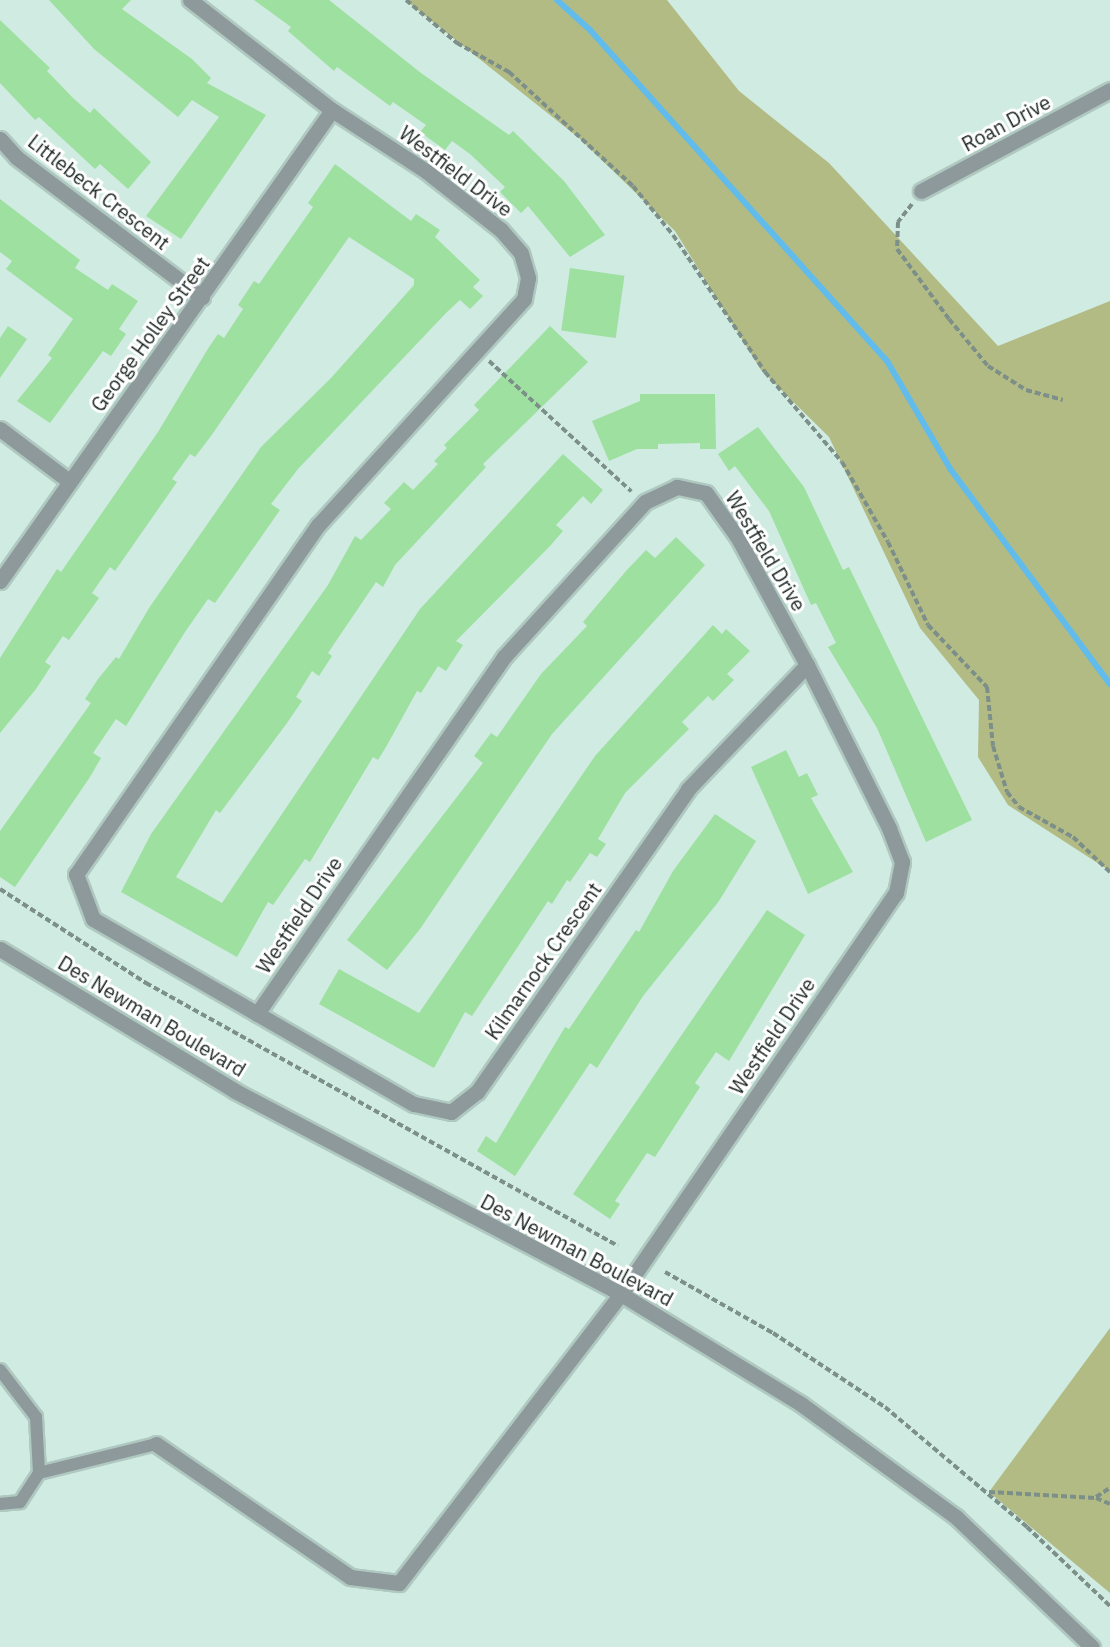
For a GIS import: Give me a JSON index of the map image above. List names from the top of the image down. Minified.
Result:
{"streets":{"street":["Roan Drive","Westfield Drive","Littlebeck Crescent","George Holley Street","Kilmarnock Crescent","Des Newman Boulevard"]},"crossings":[["Westfield Drive","George Holley Street"],["Westfield Drive","Kilmarnock Crescent"],["Westfield Drive","Des Newman Boulevard"],["Littlebeck Crescent","George Holley Street"]]}
